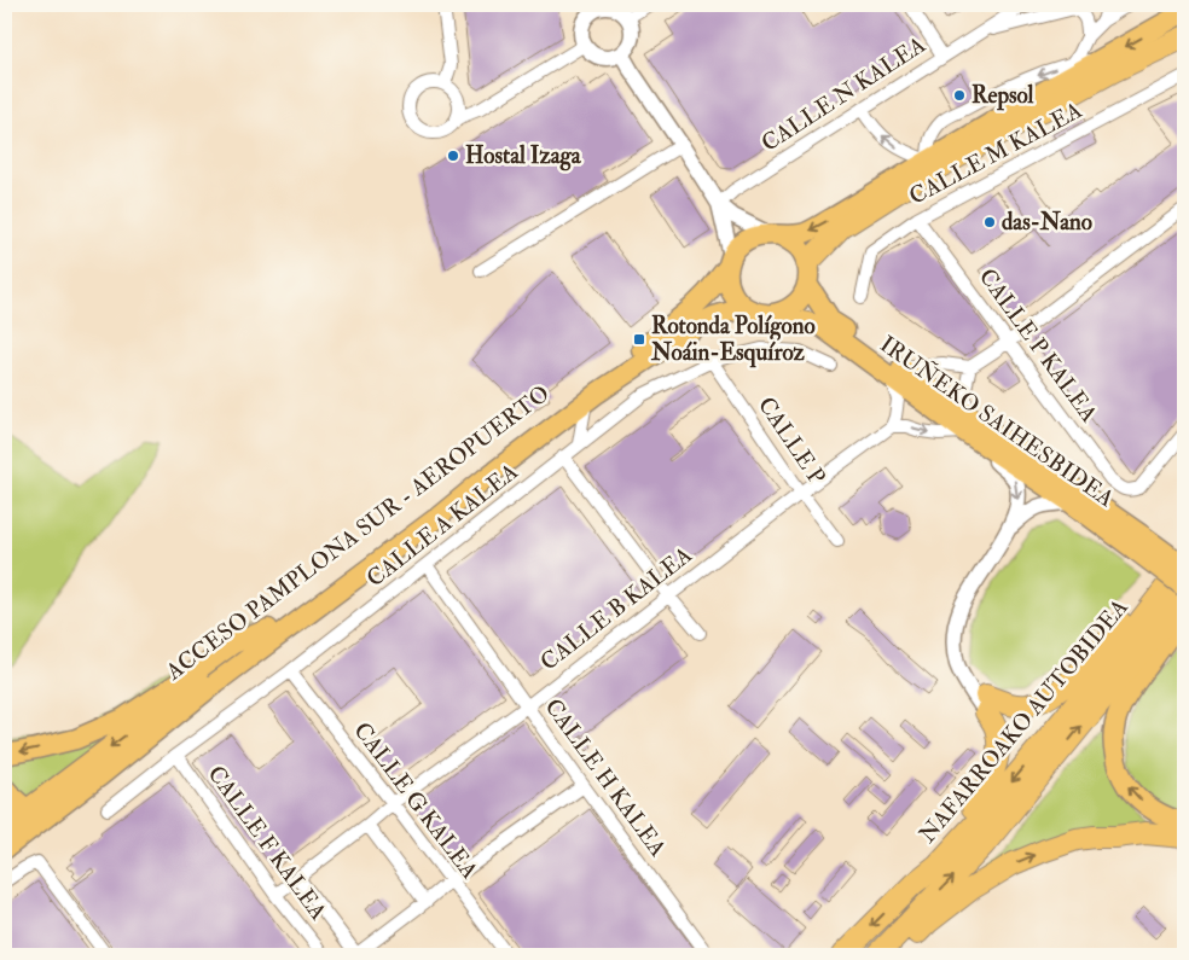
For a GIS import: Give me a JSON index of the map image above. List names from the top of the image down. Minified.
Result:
{"streets":{"highway":["IRUÑEKO SAIHESBIDEA","ACCESO PAMPLONA SUR - AEROPUERTO","NAFARROAKO AUTOBIDEA"],"street":["CALLE N KALEA","CALLE M KALEA","CALLE P KALEA","CALLE P","CALLE A KALEA","CALLE B KALEA","CALLE H KALEA","CALLE G KALEA","CALLE F KALEA"]},"crossings":[["CALLE M KALEA","CALLE P KALEA"],["IRUÑEKO SAIHESBIDEA","ACCESO PAMPLONA SUR - AEROPUERTO"],["IRUÑEKO SAIHESBIDEA","NAFARROAKO AUTOBIDEA"],["CALLE P","CALLE A KALEA"],["CALLE P","CALLE B KALEA"],["CALLE A KALEA","CALLE H KALEA"],["CALLE A KALEA","CALLE G KALEA"],["CALLE A KALEA","CALLE F KALEA"],["CALLE B KALEA","CALLE H KALEA"],["CALLE B KALEA","CALLE G KALEA"],["CALLE B KALEA","CALLE F KALEA"]],"places":{"other":["Repsol","Hostal Izaga","das-Nano"],"transit":["Rotonda Polígono Noáin-Esquíroz"]}}
